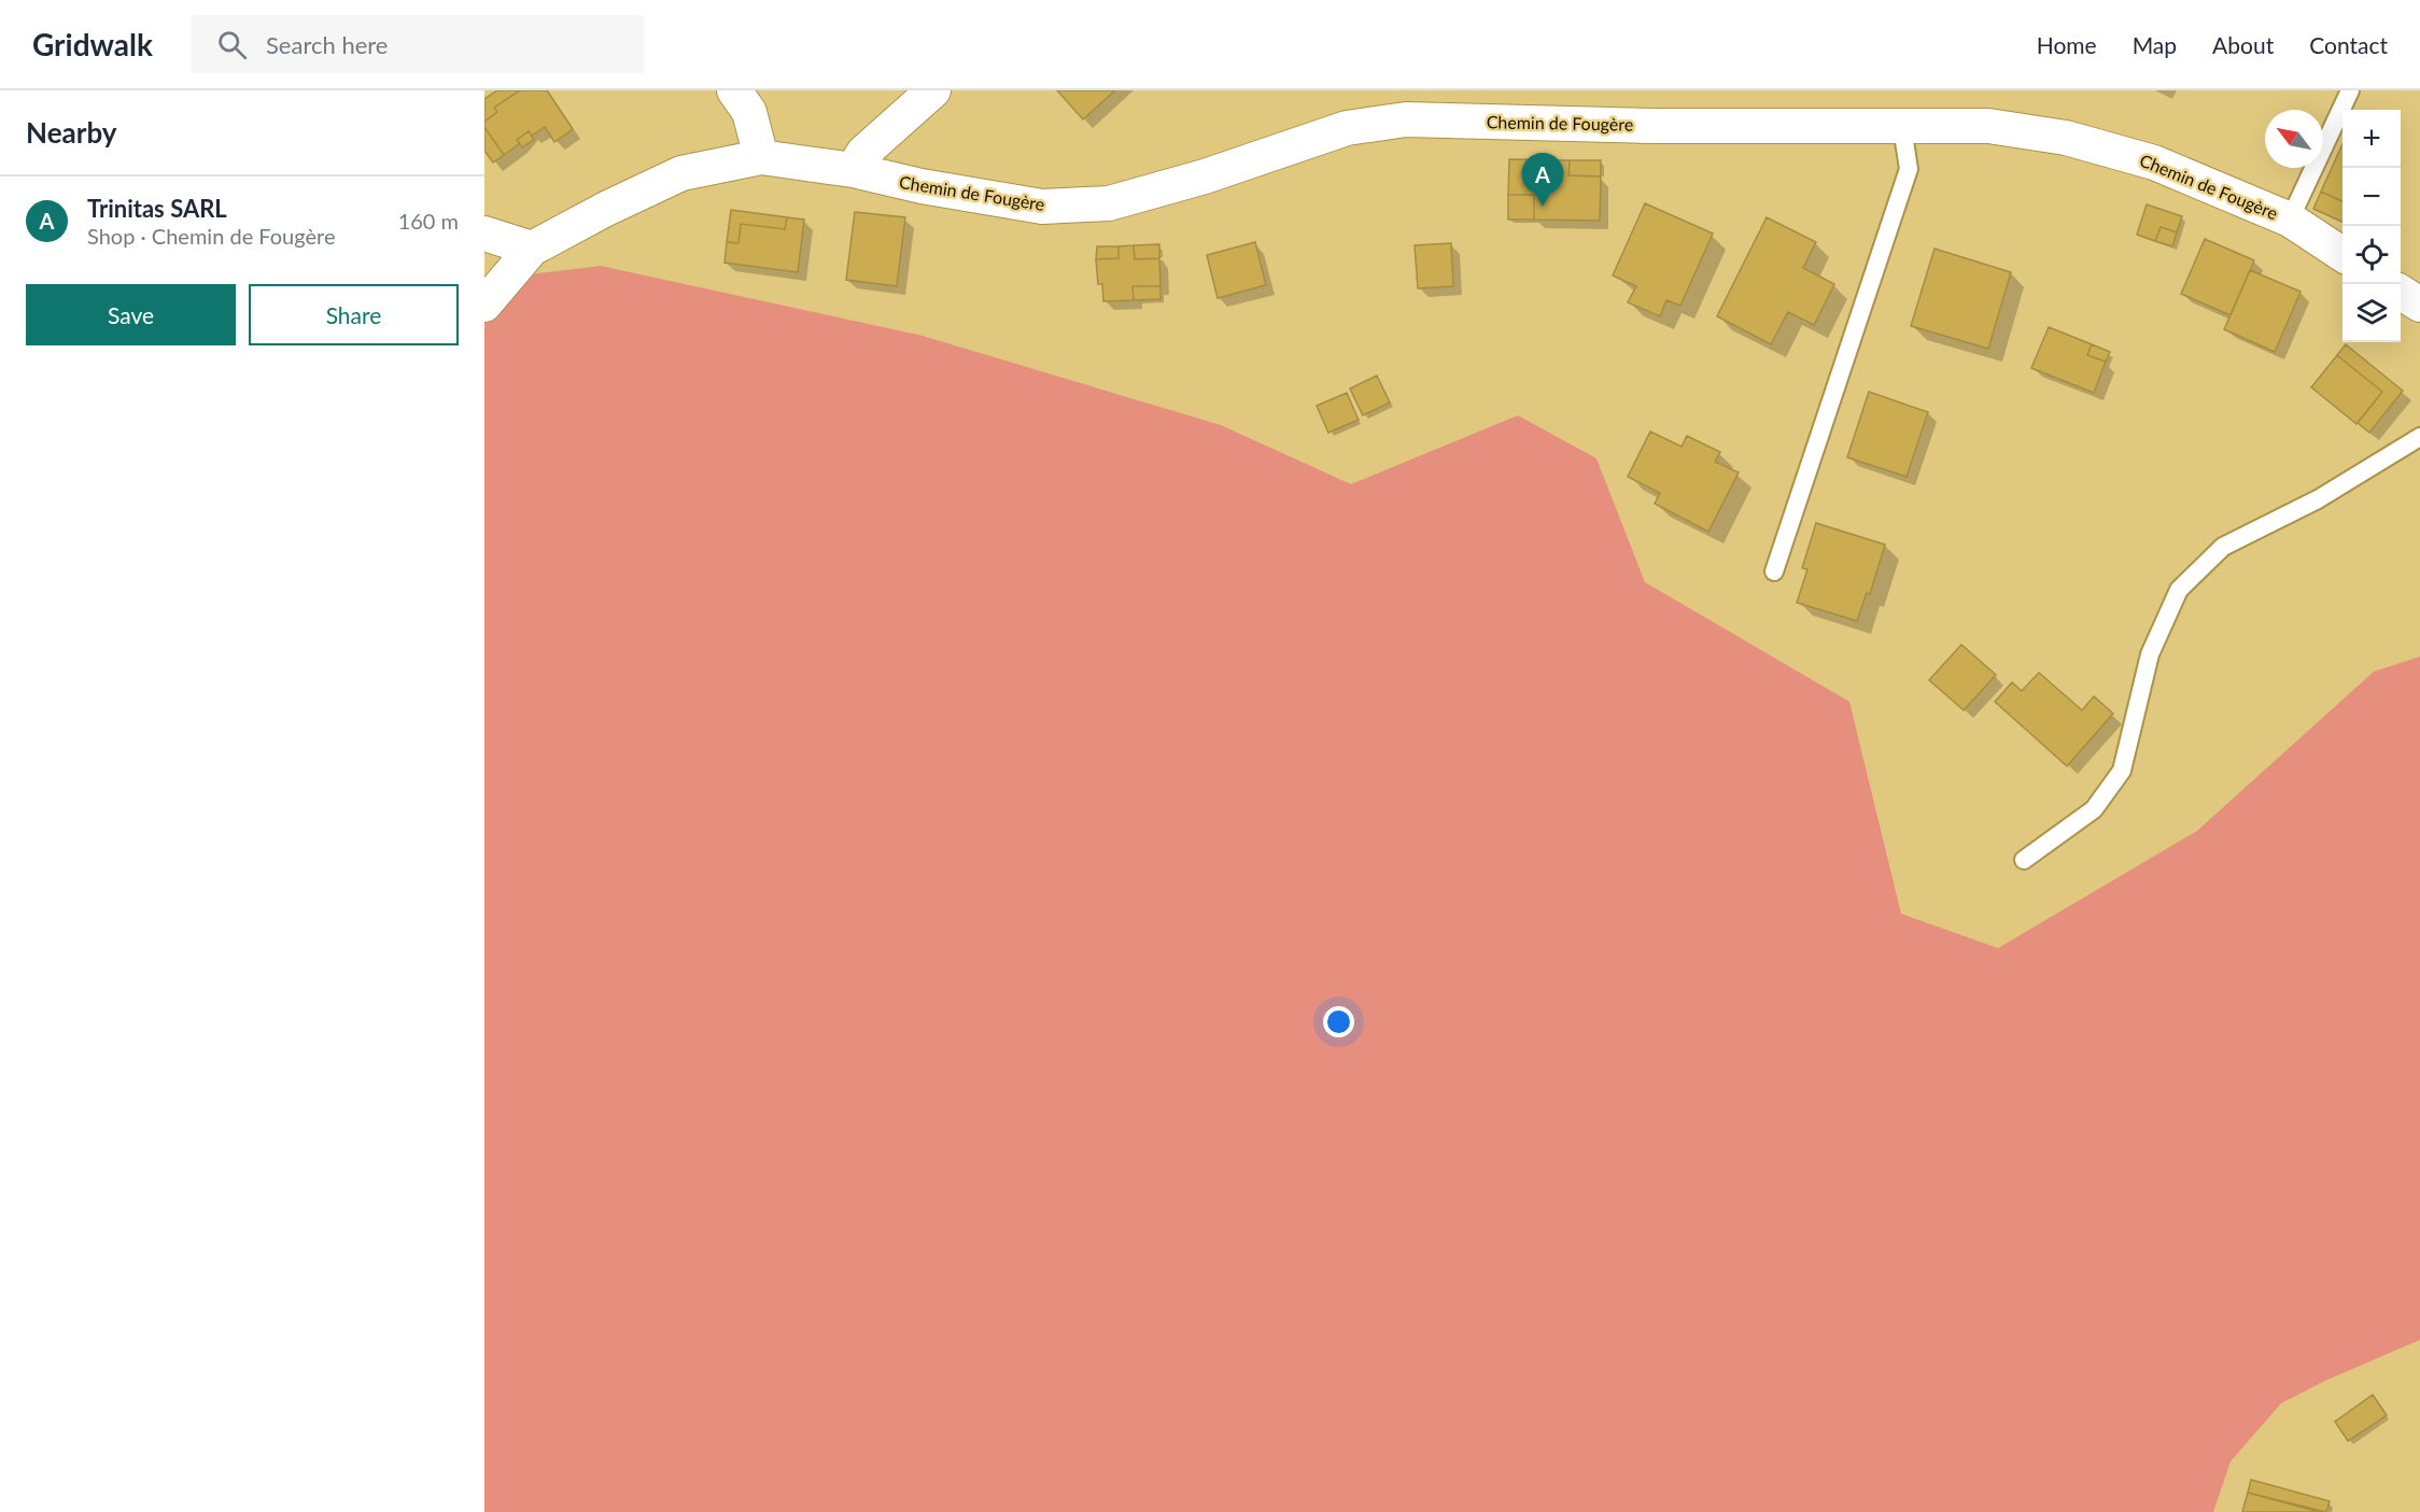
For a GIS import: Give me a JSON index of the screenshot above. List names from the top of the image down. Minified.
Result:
{"streets":{"street":["Chemin de Fougère"]},"north":"top left","page":{"header":"Gridwalk","search":"Search here","nav":["Home","Map","About","Contact"],"heading":"Nearby","map_buttons":["+","−"],"pins":"A","list":[{"mark":"A","name":"Trinitas SARL","note":"Shop · Chemin de Fougère","value":"160 m"}],"buttons":["Save","Share"]}}
